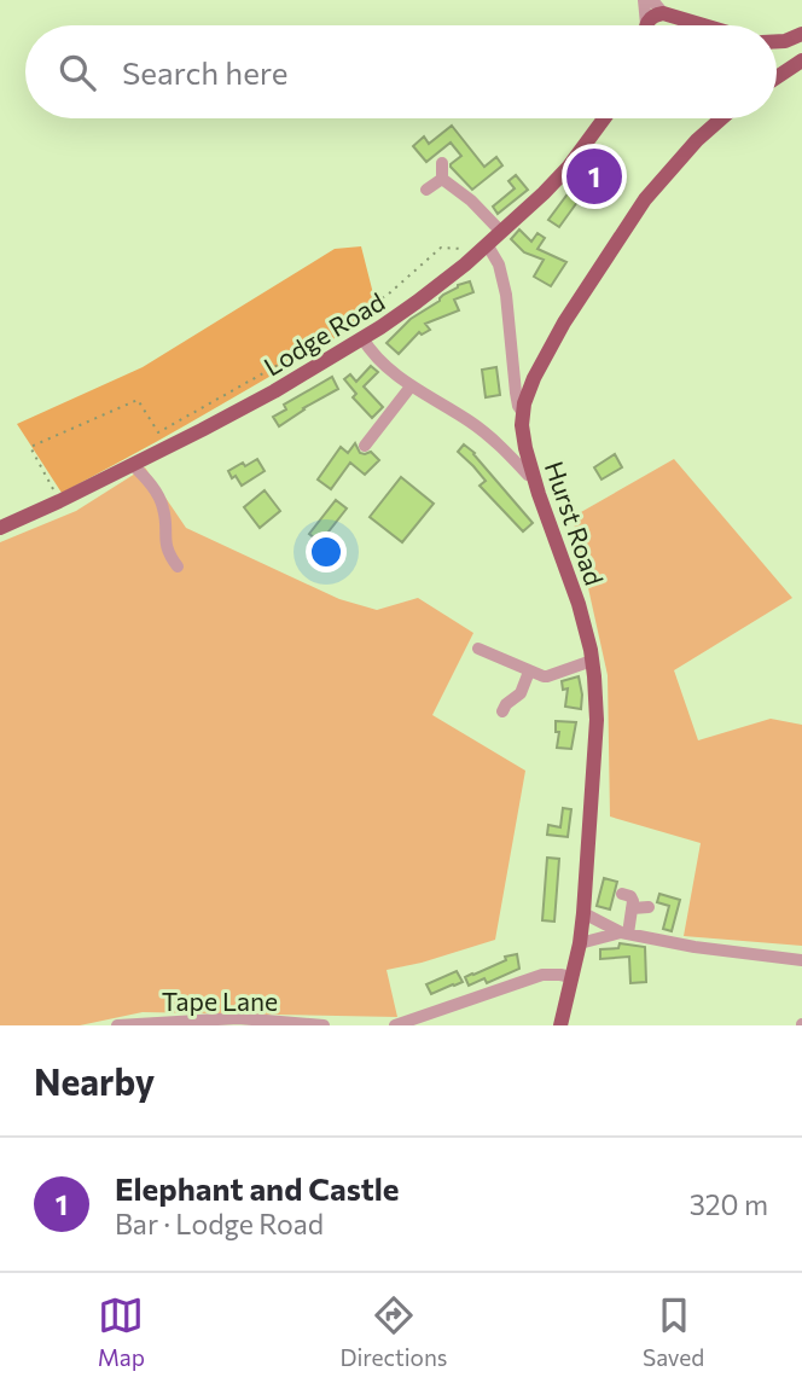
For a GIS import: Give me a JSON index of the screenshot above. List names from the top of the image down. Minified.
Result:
{"streets":{"main road":["Lodge Road","Hurst Road"],"street":["Tape Lane"]},"page":{"search":"Search here","pins":"1","heading":"Nearby","list":[{"mark":"1","name":"Elephant and Castle","note":"Bar · Lodge Road","value":"320 m"}],"nav":["Map","Directions","Saved"]}}
